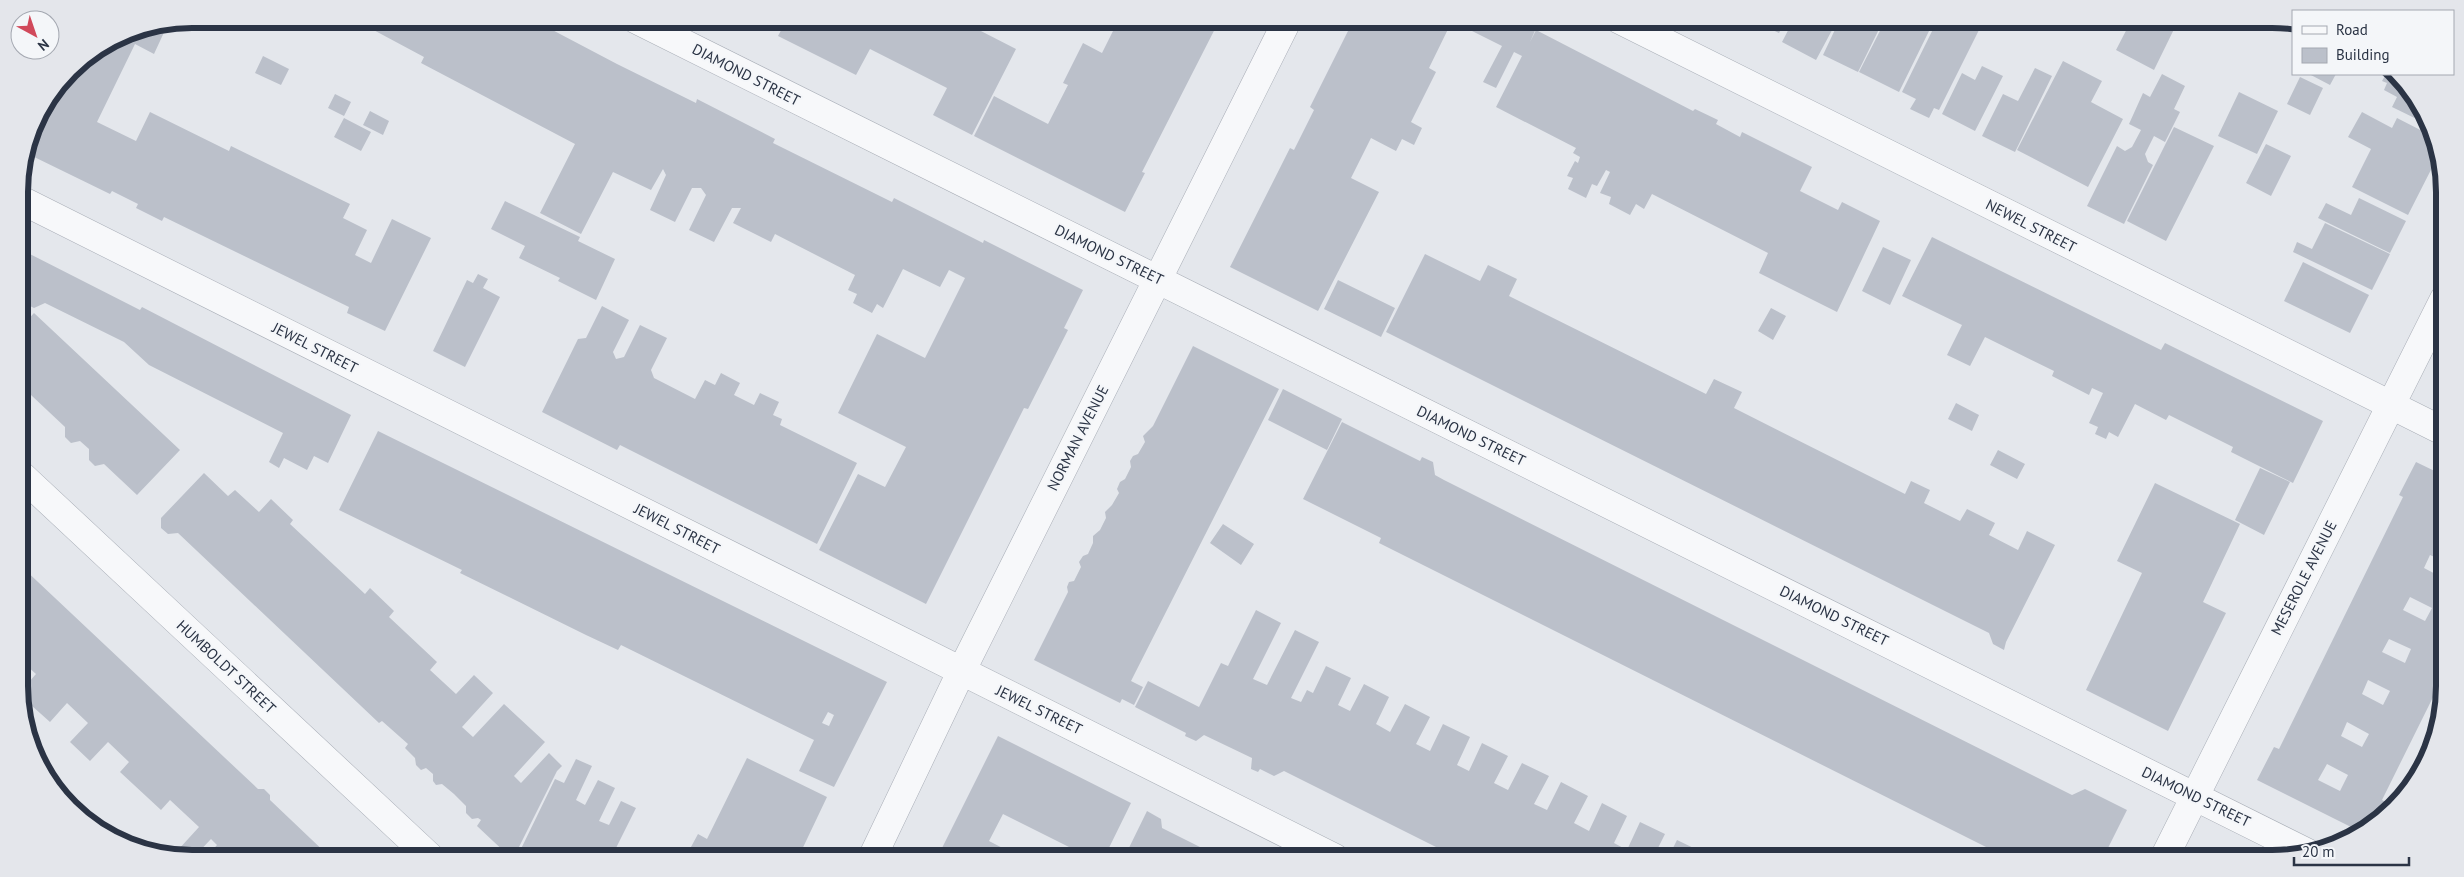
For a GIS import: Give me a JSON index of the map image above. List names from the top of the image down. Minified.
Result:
{"streets":{"street":["DIAMOND STREET","NEWEL STREET","JEWEL STREET","NORMAN AVENUE","MESEROLE AVENUE","HUMBOLDT STREET"]},"crossings":[["DIAMOND STREET","NORMAN AVENUE"],["DIAMOND STREET","MESEROLE AVENUE"],["NEWEL STREET","MESEROLE AVENUE"],["JEWEL STREET","NORMAN AVENUE"]],"legend":["Road","Building"],"scale_bar":"20 m","north":"bottom right"}
